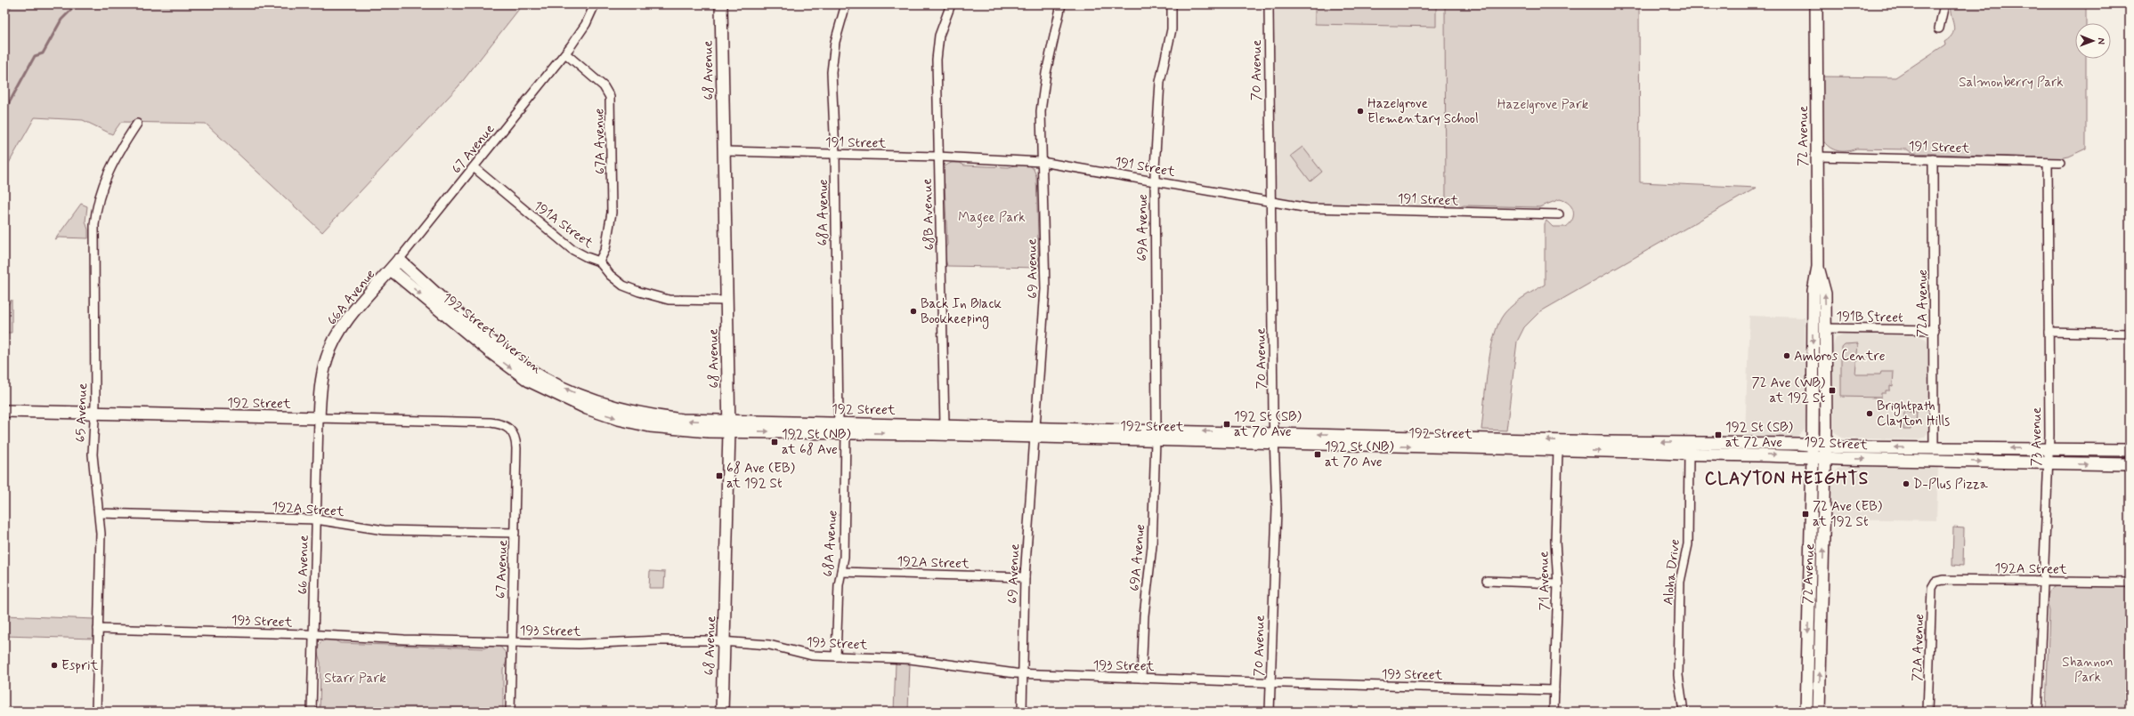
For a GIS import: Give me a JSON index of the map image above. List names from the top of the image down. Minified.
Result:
{"streets":{"main road":["68 Avenue","72 Avenue","66A Avenue","192 Street Diversion","192 Street"],"street":["70 Avenue","67A Avenue","191 Street","67 Avenue","68A Avenue","68B Avenue","191A Street","69A Avenue","69 Avenue","72A Avenue","191B Street","65 Avenue","73 Avenue","192A Street","66 Avenue","Aloha Drive","71 Avenue","193 Street"]},"crossings":[["68 Avenue","191 Street"],["68 Avenue","191A Street"],["68 Avenue","192 Street Diversion"],["68 Avenue","192 Street"],["68 Avenue","193 Street"],["70 Avenue","191 Street"],["70 Avenue","192 Street"],["70 Avenue","193 Street"],["72 Avenue","191 Street"],["72 Avenue","191B Street"],["72 Avenue","192 Street"],["67A Avenue","67 Avenue"],["67A Avenue","191A Street"],["191 Street","68A Avenue"],["191 Street","68B Avenue"],["191 Street","69A Avenue"],["191 Street","69 Avenue"],["191 Street","72A Avenue"],["191 Street","73 Avenue"],["67 Avenue","191A Street"],["67 Avenue","66A Avenue"],["67 Avenue","192 Street Diversion"],["67 Avenue","192 Street"],["67 Avenue","192A Street"],["67 Avenue","193 Street"],["68A Avenue","192 Street"],["68A Avenue","192A Street"],["68A Avenue","193 Street"],["68B Avenue","192 Street"],["69A Avenue","192 Street"],["69A Avenue","193 Street"],["69 Avenue","192 Street"],["69 Avenue","192A Street"],["69 Avenue","193 Street"],["66A Avenue","192 Street Diversion"],["66A Avenue","192 Street"],["66A Avenue","66 Avenue"],["72A Avenue","191B Street"],["72A Avenue","192 Street"],["72A Avenue","192A Street"],["192 Street Diversion","192 Street"],["192 Street","65 Avenue"],["192 Street","73 Avenue"],["192 Street","66 Avenue"],["192 Street","Aloha Drive"],["192 Street","71 Avenue"],["65 Avenue","192A Street"],["65 Avenue","193 Street"],["73 Avenue","192A Street"],["192A Street","66 Avenue"],["66 Avenue","193 Street"],["71 Avenue","193 Street"]],"districts":["CLAYTON HEIGHTS"],"parks":["Salmonberry Park","Hazelgrove Park","Magee Park","Shannon Park","Starr Park"],"places":{"other":["Hazelgrove Elementary School","Back In Black Bookkeeping","Ambros Centre","Brightpath Clayton Hills","D-Plus Pizza","Esprit"],"transit":["72 Ave (WB) at 192 St","192 St (SB) at 70 Ave","192 St (SB) at 72 Ave","192 St (NB) at 68 Ave","192 St (NB) at 70 Ave","68 Ave (EB) at 192 St","72 Ave (EB) at 192 St"]},"north":"right"}
